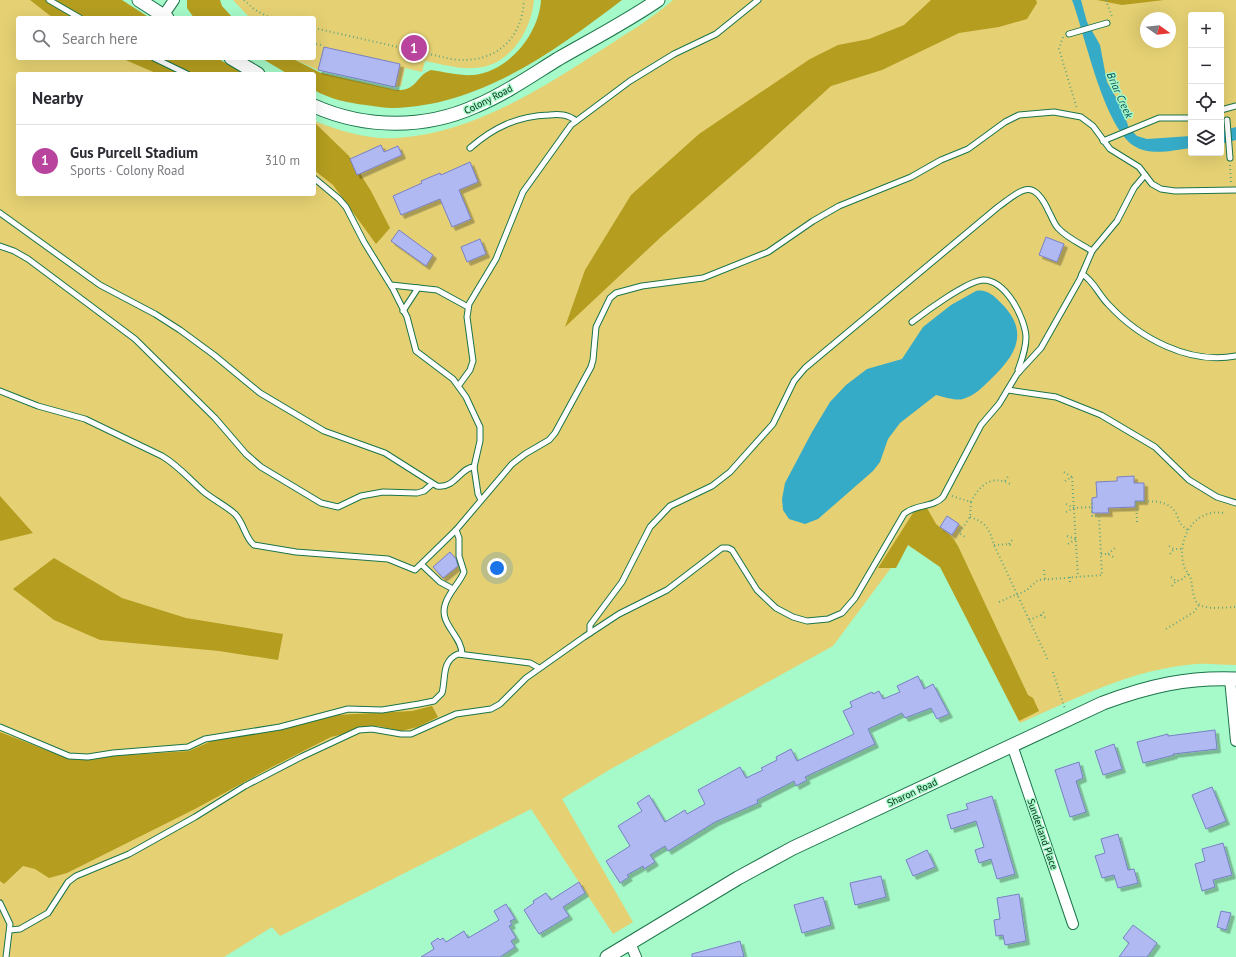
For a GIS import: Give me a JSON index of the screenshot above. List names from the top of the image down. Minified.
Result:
{"streets":{"street":["Colony Road","Sharon Road","Sunderland Place"]},"crossings":[["Sharon Road","Sunderland Place"]],"water":["Briar Creek"],"north":"right","page":{"map_buttons":["+","−"],"search":"Search here","pins":"1","heading":"Nearby","list":[{"mark":"1","name":"Gus Purcell Stadium","note":"Sports · Colony Road","value":"310 m"}]}}
